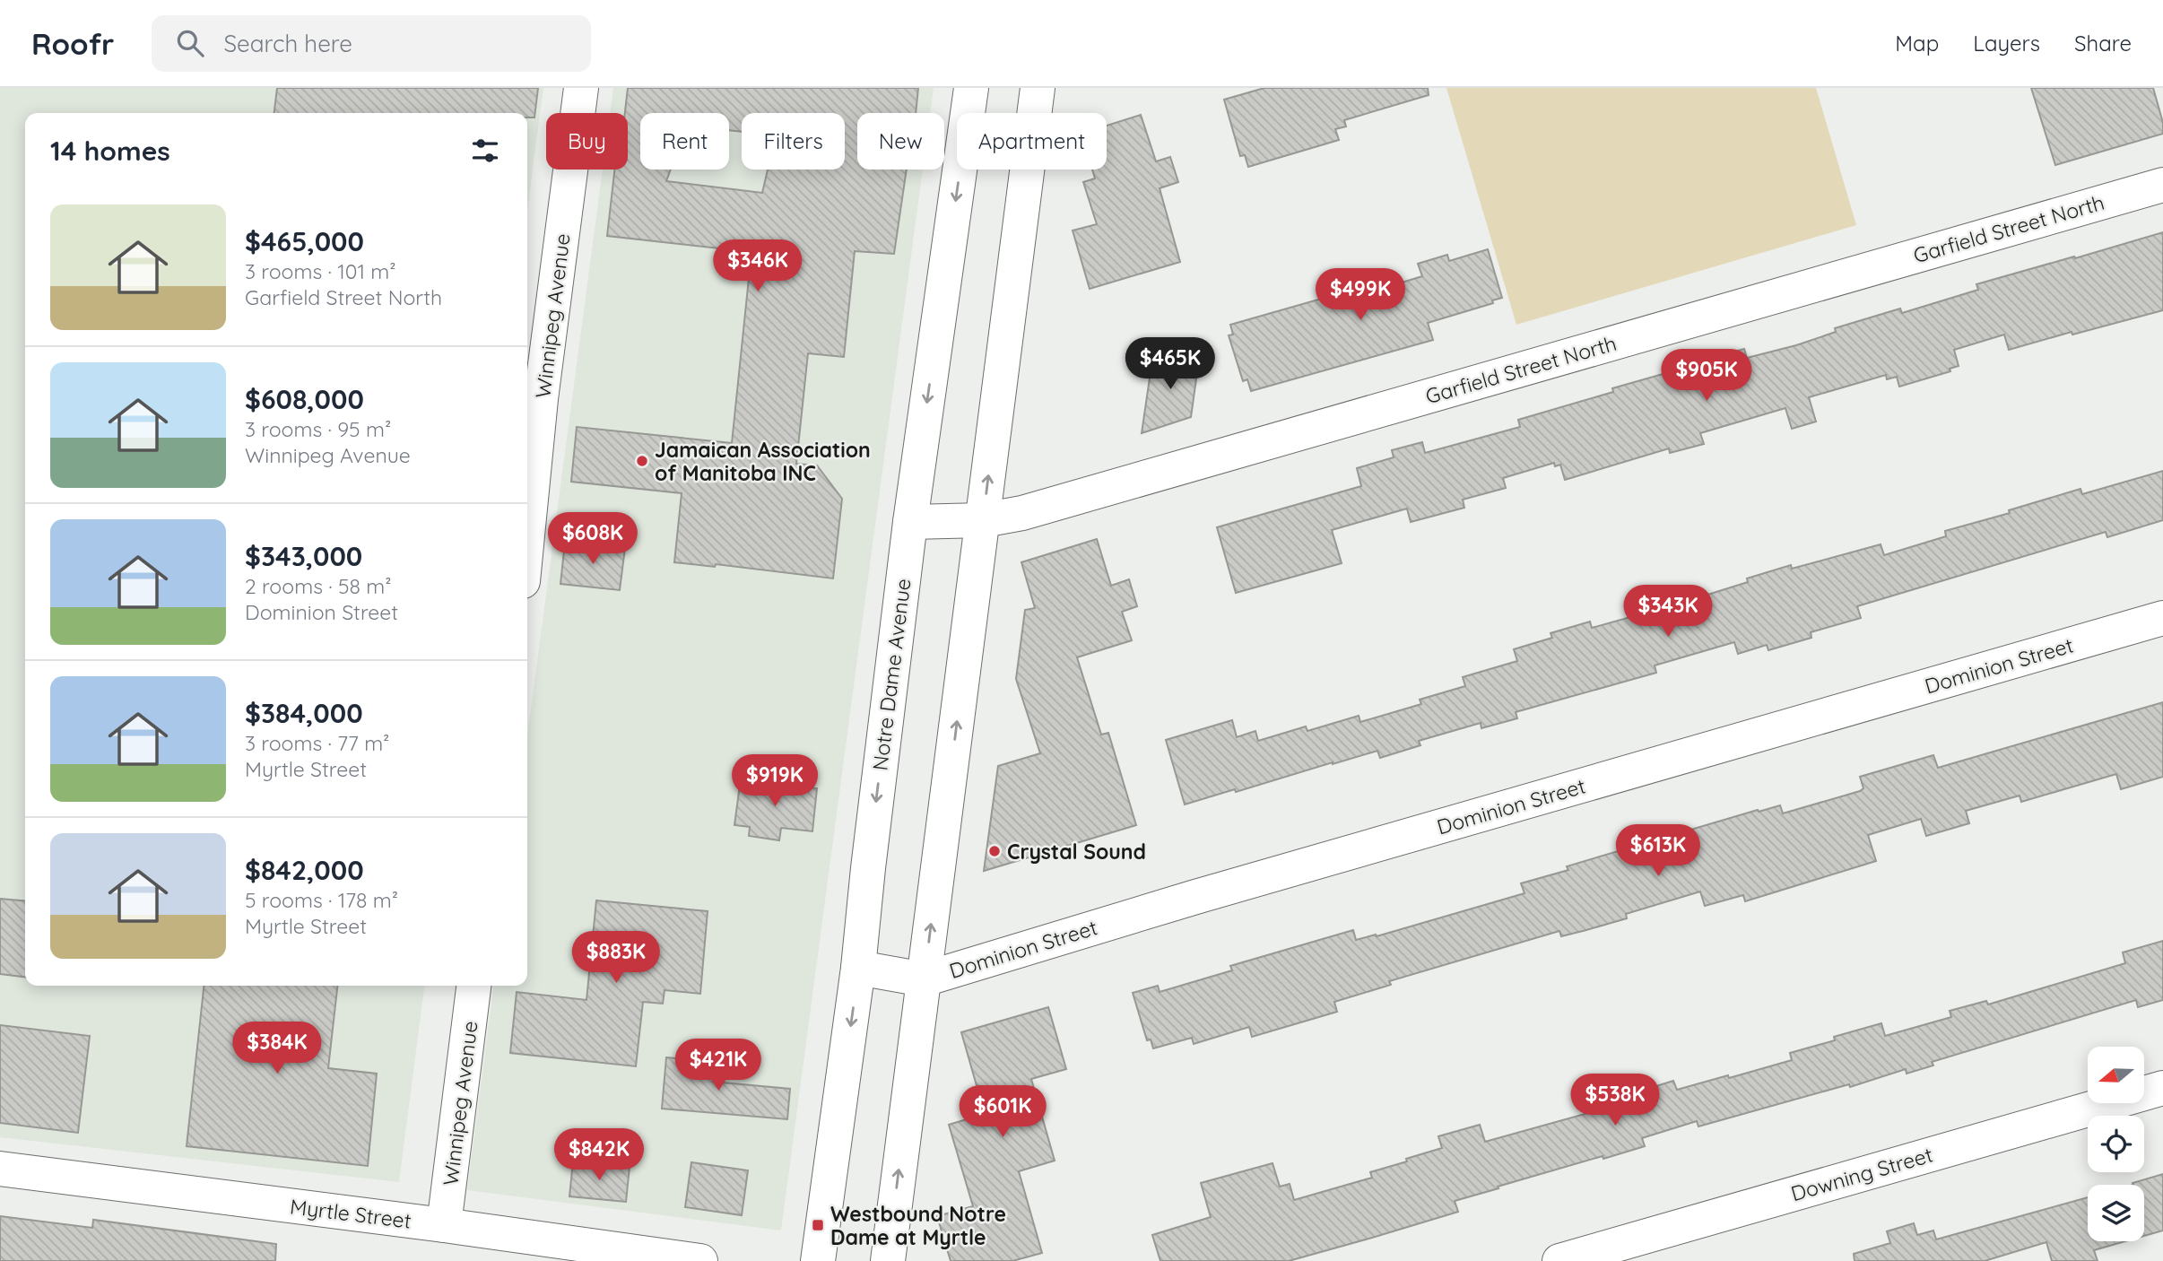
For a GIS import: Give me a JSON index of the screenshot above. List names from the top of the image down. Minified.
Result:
{"streets":{"street":["Garfield Street North","Winnipeg Avenue","Dominion Street","Notre Dame Avenue","Downing Street","Myrtle Street"]},"crossings":[["Garfield Street North","Notre Dame Avenue"],["Winnipeg Avenue","Myrtle Street"],["Dominion Street","Notre Dame Avenue"]],"places":{"other":["Jamaican Association of Manitoba INC","Crystal Sound"],"transit":["Westbound Notre Dame at Myrtle"]},"north":"left","page":{"header":"Roofr","search":"Search here","nav":["Map","Layers","Share"],"chip":["Buy","Rent","Filters","New","Apartment"],"heading":"14 homes","list":[{"name":"$465,000","note":"3 rooms · 101 m² · Garfield Street North"},{"name":"$608,000","note":"3 rooms · 95 m² · Winnipeg Avenue"},{"name":"$343,000","note":"2 rooms · 58 m² · Dominion Street"},{"name":"$384,000","note":"3 rooms · 77 m² · Myrtle Street"},{"name":"$842,000","note":"5 rooms · 178 m² · Myrtle Street"}],"price":["$346K","$499K","$465K","$905K","$608K","$343K","$919K","$613K","$883K","$384K","$421K","$538K","$601K","$842K"]}}
